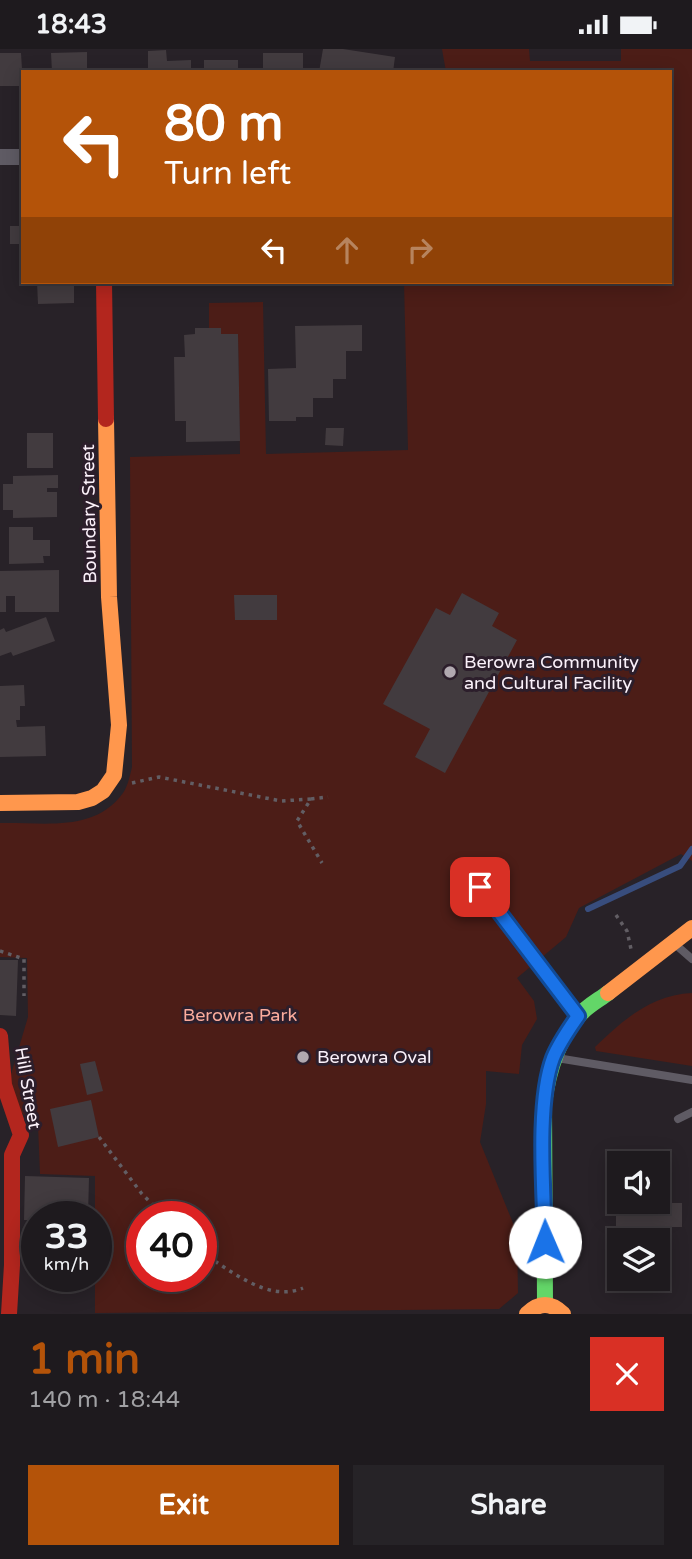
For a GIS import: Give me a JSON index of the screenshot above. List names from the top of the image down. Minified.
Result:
{"streets":{"street":["Boundary Street","Hill Street"]},"parks":["Berowra Park"],"places":["Berowra Community and Cultural Facility","Berowra Oval"],"page":{"status":"18:43","turn":["80 m","Turn left"],"speed":"33 km/h","limit":"40","heading":["1 min","140 m · 18:44"],"buttons":["Exit","Share"]}}
